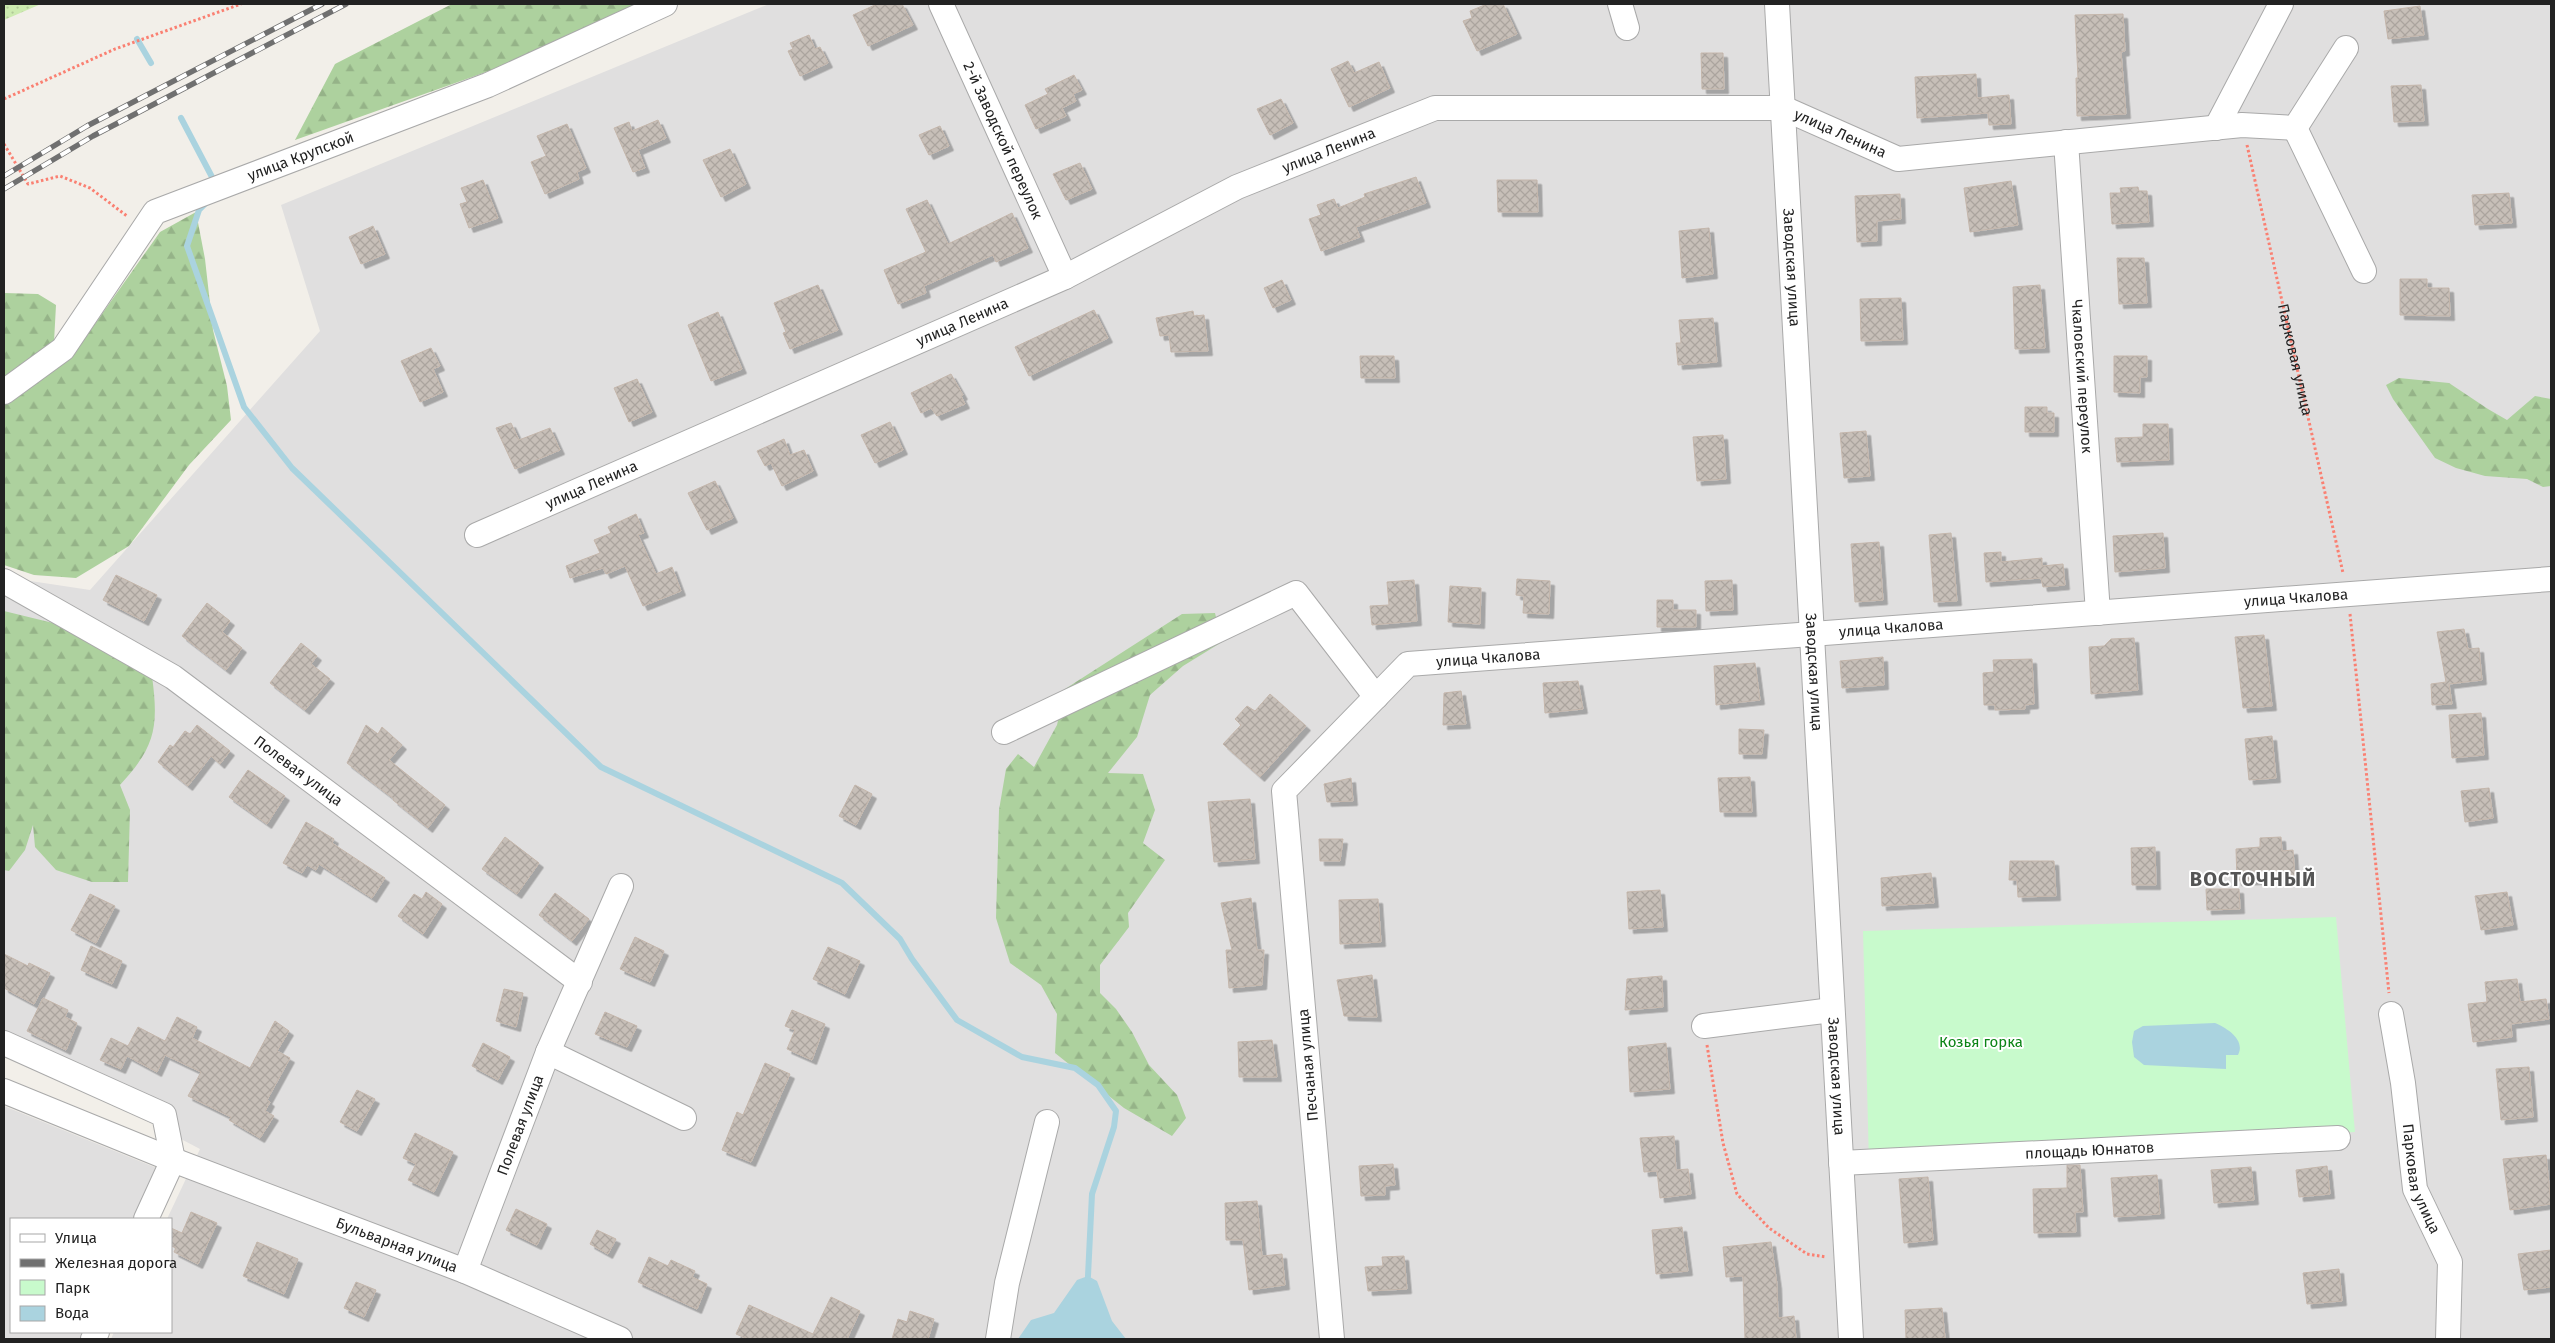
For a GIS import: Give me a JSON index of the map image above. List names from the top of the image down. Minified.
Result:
{"streets":{"street":["улица Ленина","2-й Заводской переулок","улица Крупской","Заводская улица","Парковая улица","Чкаловский переулок","улица Чкалова","Полевая улица","Песчаная улица","площадь Юннатов","Бульварная улица"]},"crossings":[["улица Ленина","2-й Заводской переулок"],["улица Ленина","Заводская улица"],["улица Ленина","Парковая улица"],["улица Ленина","Чкаловский переулок"],["Заводская улица","улица Чкалова"],["Заводская улица","площадь Юннатов"],["Парковая улица","улица Чкалова"],["Чкаловский переулок","улица Чкалова"],["улица Чкалова","Песчаная улица"],["Полевая улица","Бульварная улица"]],"districts":["ВОСТОЧНЫЙ"],"parks":["Козья горка"],"legend":["Улица","Железная дорога","Парк","Вода"]}
